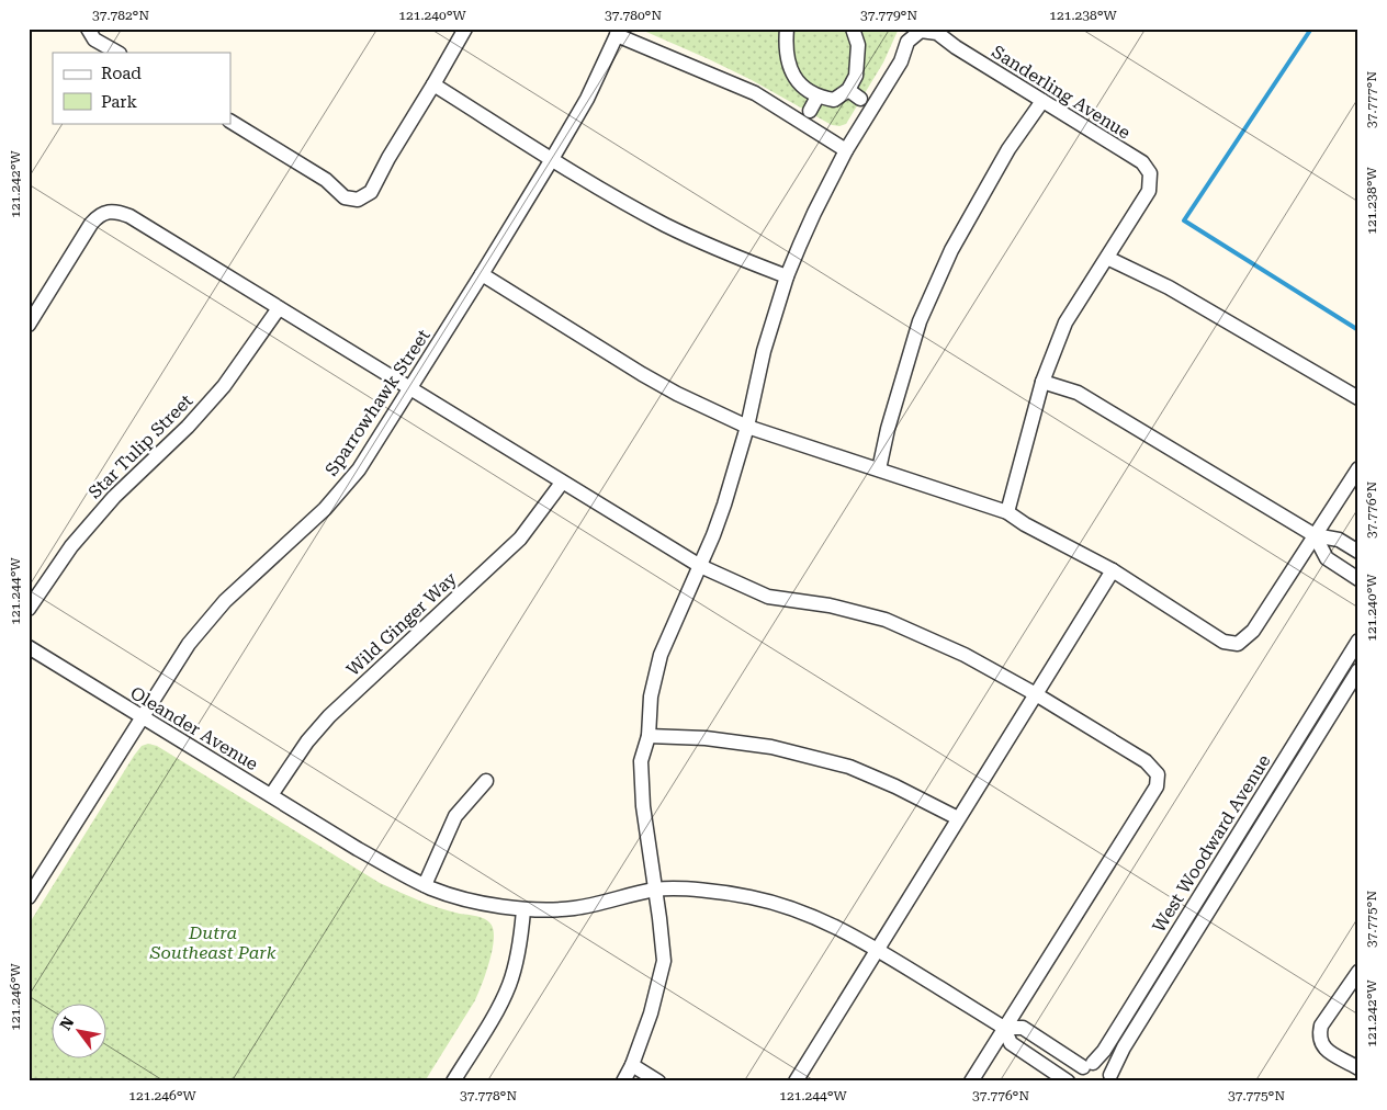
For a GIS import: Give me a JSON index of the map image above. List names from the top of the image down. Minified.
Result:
{"streets":{"street":["Sanderling Avenue","Sparrowhawk Street","Star Tulip Street","Wild Ginger Way","Oleander Avenue","West Woodward Avenue"]},"crossings":[["Sparrowhawk Street","Oleander Avenue"],["Wild Ginger Way","Oleander Avenue"]],"parks":["Dutra Southeast Park"],"legend":["Road","Park"],"north":"top left","coordinates":["37.782°N","121.240°W","37.780°N","37.779°N","121.238°W","37.777°N","121.242°W","37.776°N","121.244°W","37.775°N","121.246°W","37.778°N"]}
